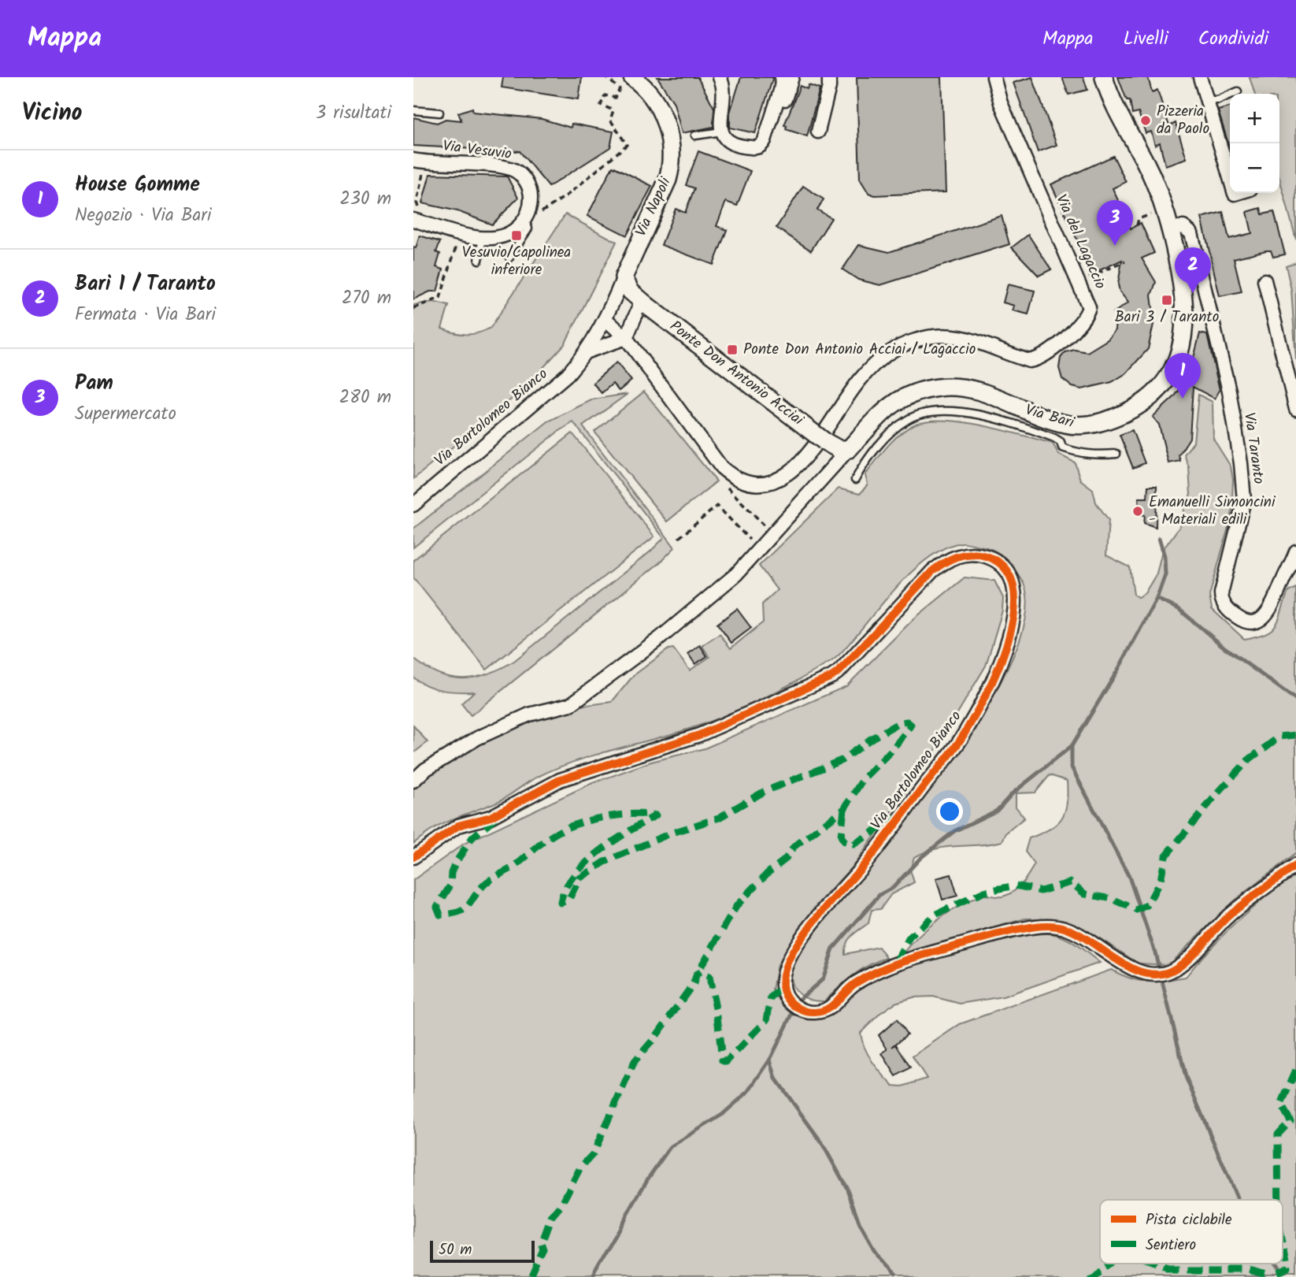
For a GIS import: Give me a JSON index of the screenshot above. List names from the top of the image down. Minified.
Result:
{"streets":{"street":["Via Vesuvio","Via Napoli","Via del Lagaccio","Ponte Don Antonio Acciai","Via Bari","Via Bartolomeo Bianco","Via Taranto"]},"crossings":[["Via Napoli","Via Bartolomeo Bianco"],["Via del Lagaccio","Via Bartolomeo Bianco"],["Ponte Don Antonio Acciai","Via Bari"],["Via Bari","Via Taranto"]],"places":{"other":["Pizzeria da Paolo","Emanuelli Simoncini - Materiali edili"],"transit":["Vesuvio/Capolinea inferiore","Bari 3 / Taranto","Ponte Don Antonio Acciai / Lagaccio"]},"legend":["Pista ciclabile","Sentiero"],"scale_bar":"50 m","page":{"header":"Mappa","nav":["Mappa","Livelli","Condividi"],"heading":["Vicino","3 risultati"],"map_buttons":["+","−"],"list":[{"mark":"1","name":"House Gomme","note":"Negozio · Via Bari","value":"230 m"},{"mark":"2","name":"Bari 1 / Taranto","note":"Fermata · Via Bari","value":"270 m"},{"mark":"3","name":"Pam","note":"Supermercato","value":"280 m"}],"pins":["3","2","1"],"scale":"50 m"}}
